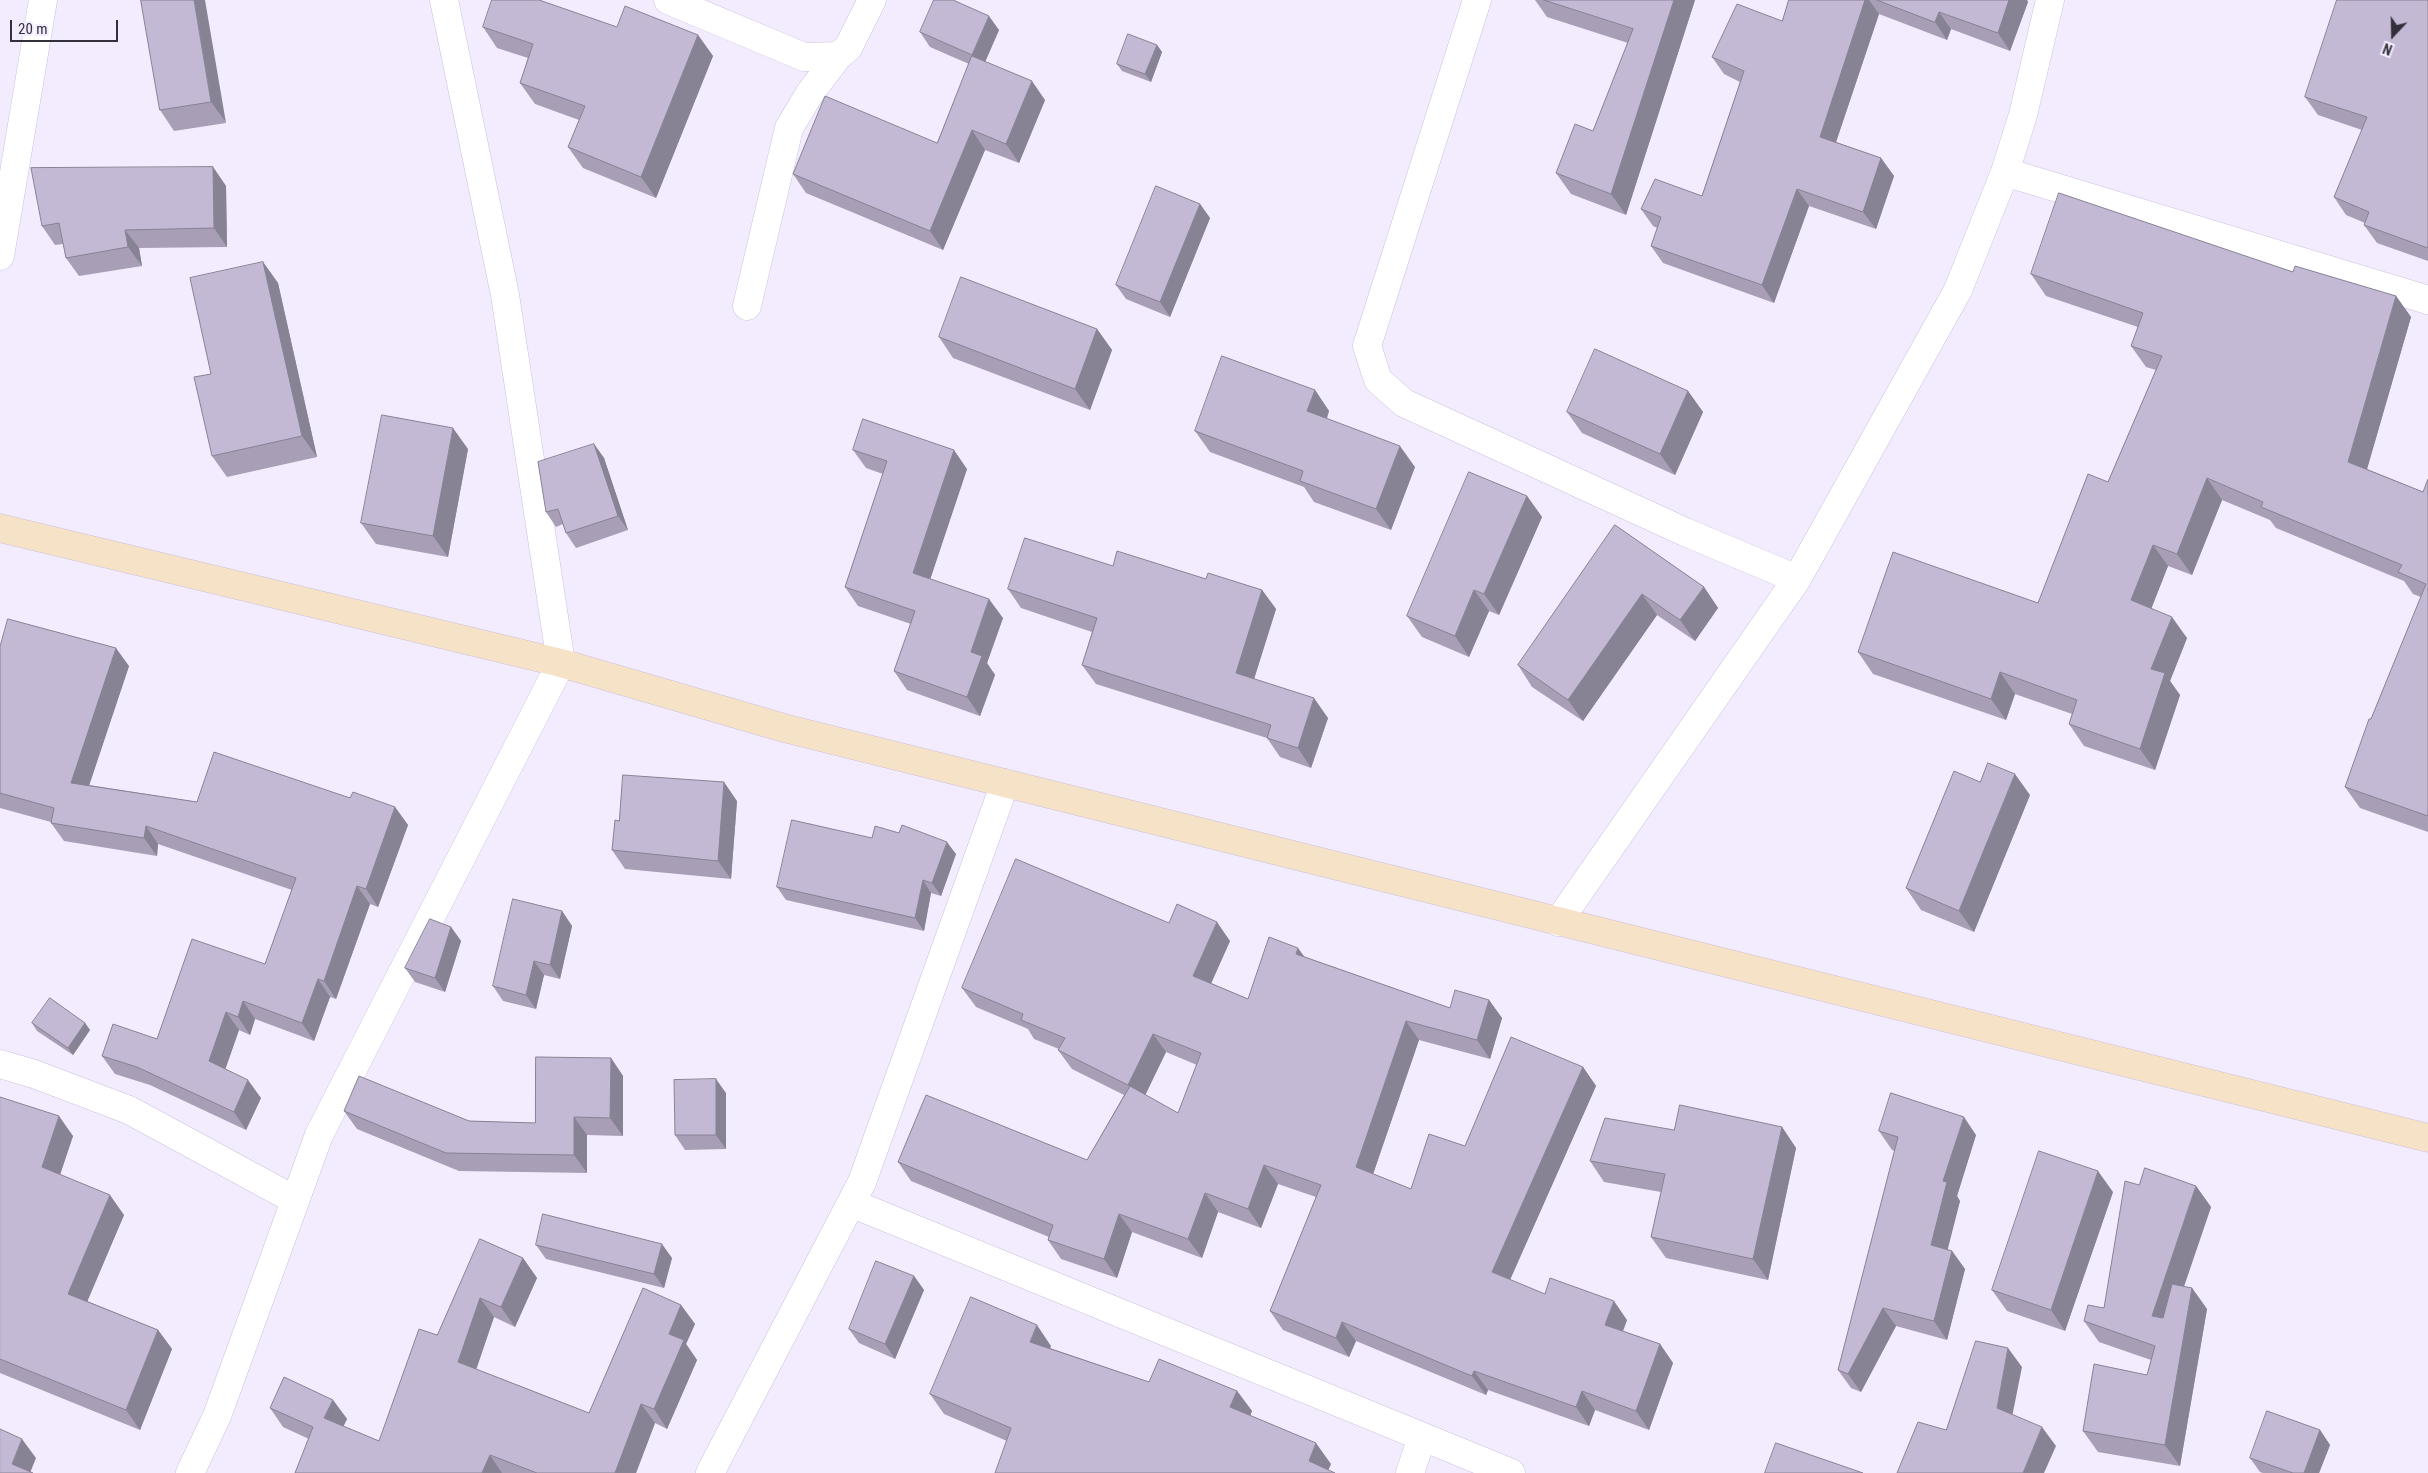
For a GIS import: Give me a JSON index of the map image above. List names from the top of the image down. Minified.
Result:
{"scale_bar":"20 m","north":"bottom"}
